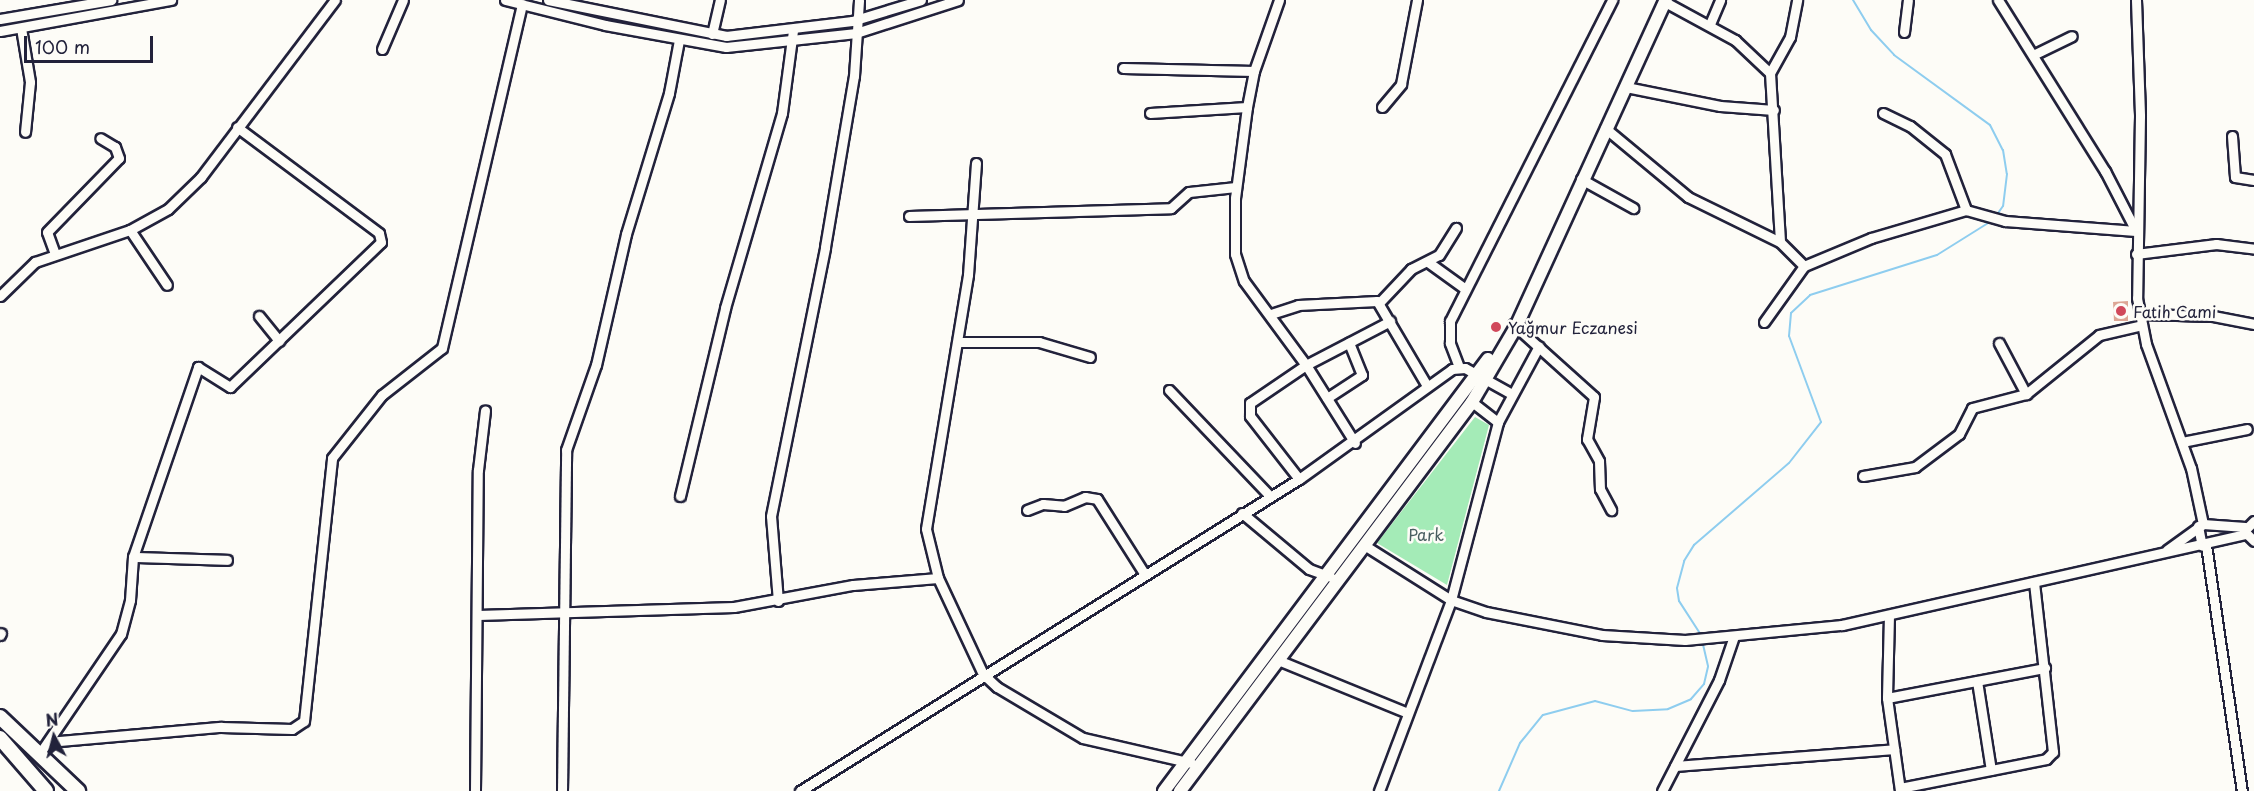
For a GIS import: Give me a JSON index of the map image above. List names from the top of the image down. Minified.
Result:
{"parks":["Park"],"places":["Fatih Cami","Yağmur Eczanesi"],"scale_bar":"100 m","north":"top"}
